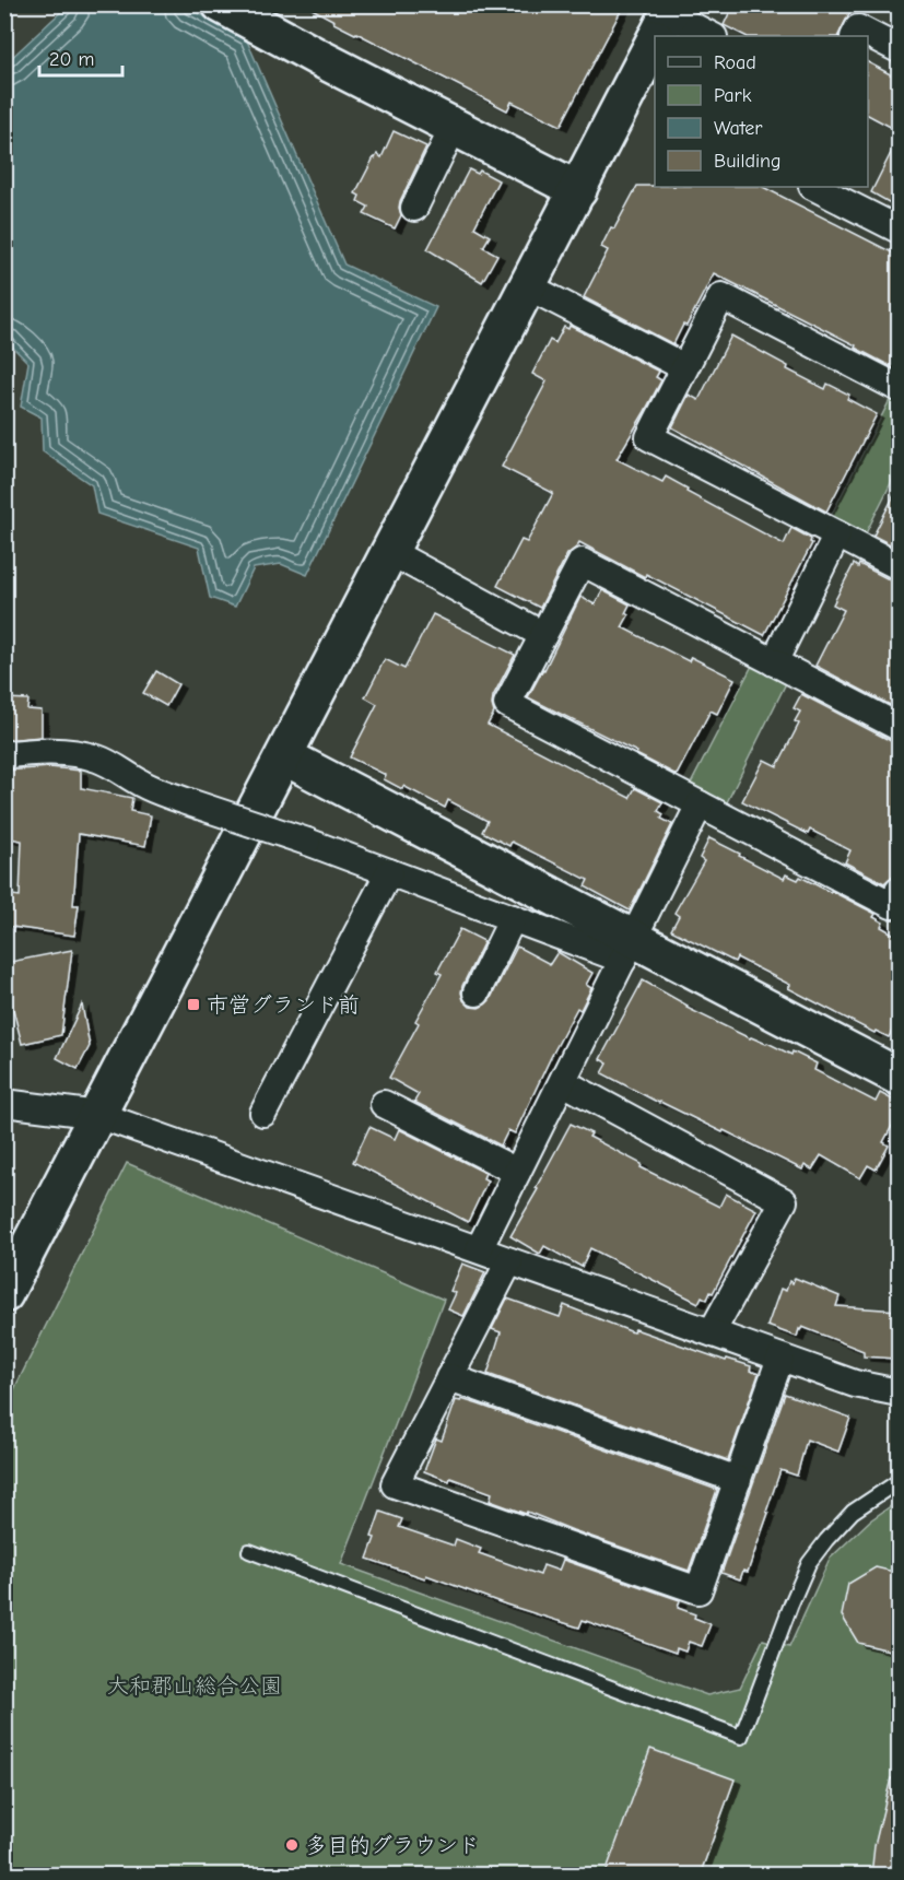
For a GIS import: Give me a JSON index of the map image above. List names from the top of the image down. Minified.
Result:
{"parks":["大和郡山総合公園"],"places":{"transit":["市営グランド前"],"other":["多目的グラウンド"]},"legend":["Road","Park","Water","Building"],"scale_bar":"20 m"}
